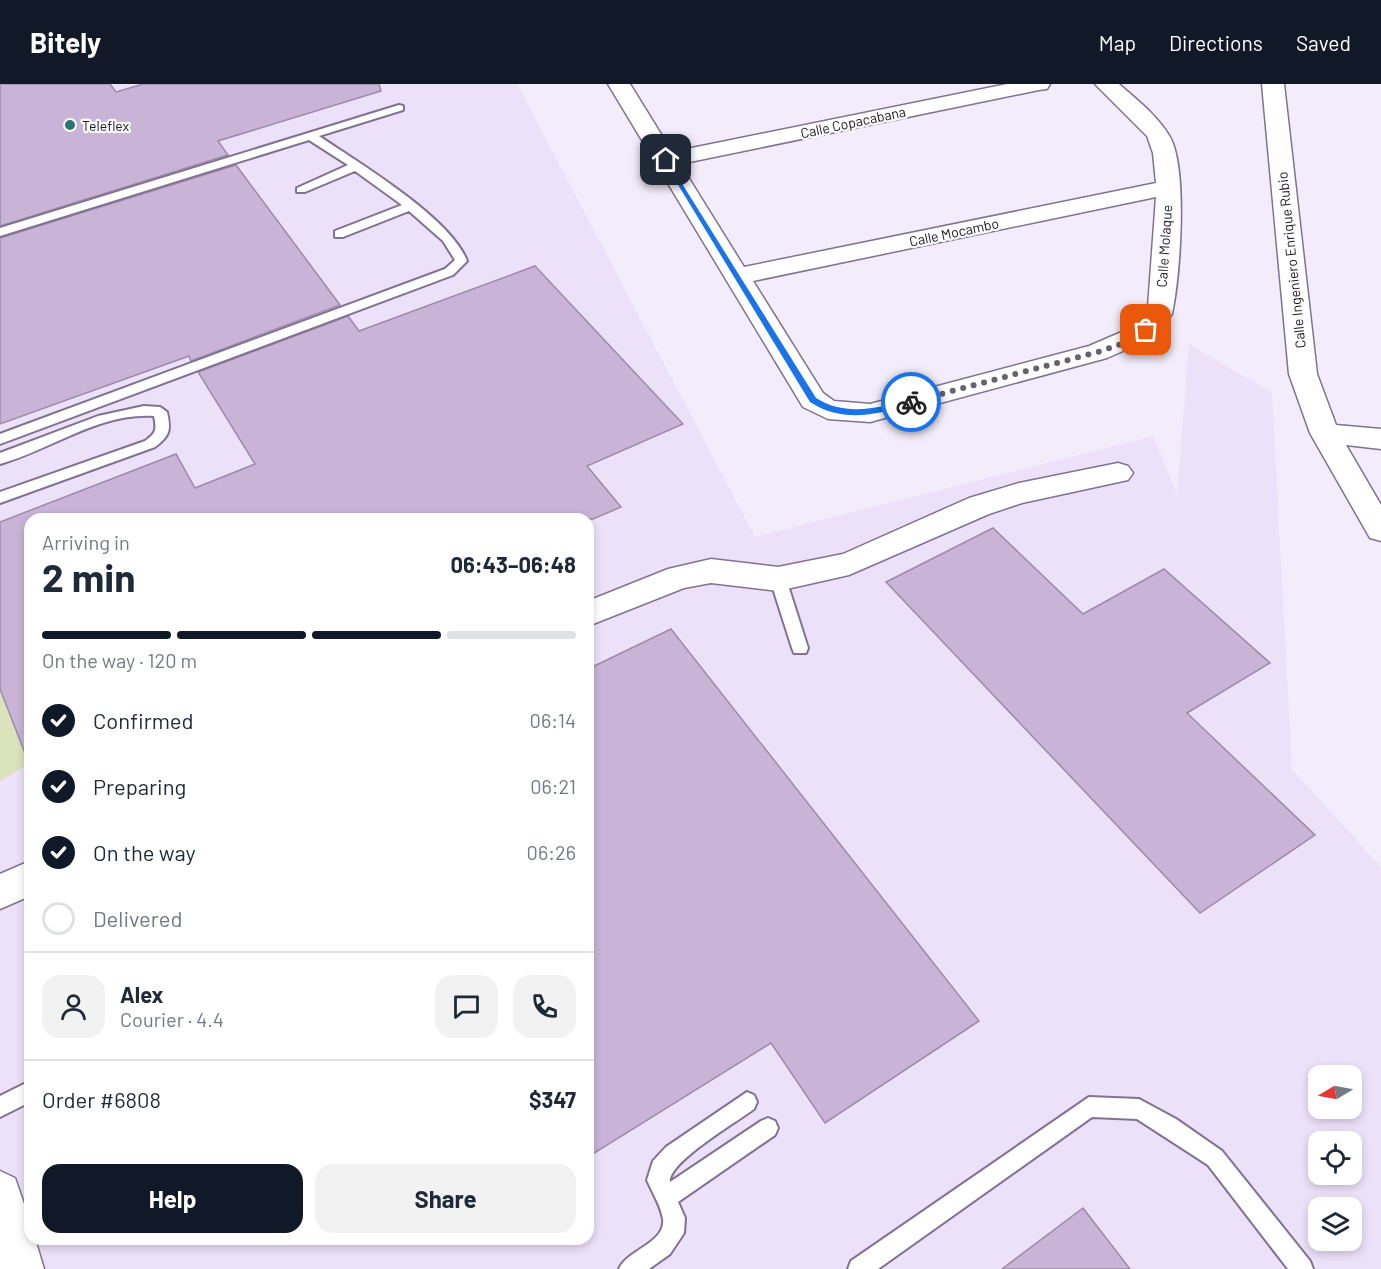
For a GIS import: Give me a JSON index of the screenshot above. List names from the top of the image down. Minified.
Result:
{"streets":{"street":["Calle Copacabana","Calle Mocambo","Calle Molaque","Calle Ingeniero Enrique Rubio"]},"crossings":[["Calle Mocambo","Calle Molaque"]],"places":["Teleflex"],"north":"left","page":{"header":"Bitely","nav":["Map","Directions","Saved"],"heading":["2 min","Arriving in","06:43–06:48"],"panel":["Alex","Courier · 4.4","Order #6808","$347"],"bar":"On the way · 120 m","list":[["Confirmed","06:14"],["Preparing","06:21"],["On the way","06:26"],"Delivered"],"buttons":["Help","Share"]}}
